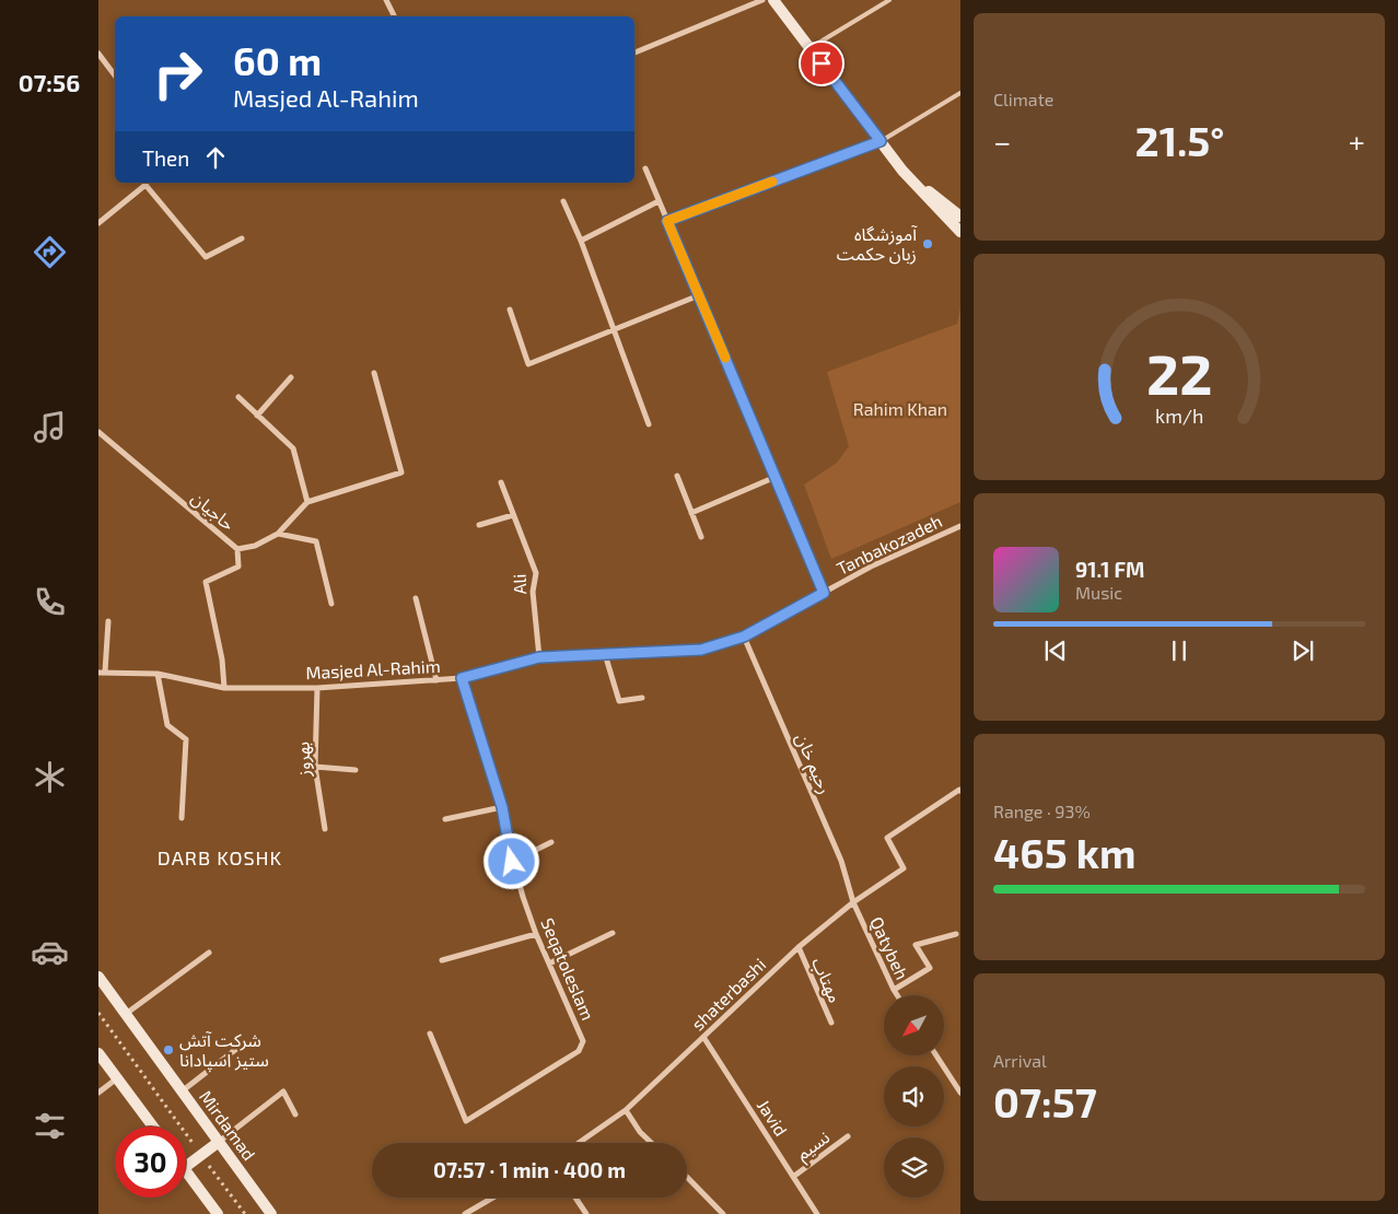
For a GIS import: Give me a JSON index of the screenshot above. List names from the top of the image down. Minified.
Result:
{"streets":{"main road":["Mirdamad"],"street":["حاجیان","Tanbakozadeh","Ali","Masjed Al-Rahim","بهروز","رحیم خان","Qatybeh","Seqatoleslam","مهتاب","shaterbashi","Javid","نسیم"]},"crossings":[["حاجیان","Masjed Al-Rahim"],["Tanbakozadeh","Masjed Al-Rahim"],["Tanbakozadeh","رحیم خان"],["Ali","Masjed Al-Rahim"],["Masjed Al-Rahim","بهروز"],["Masjed Al-Rahim","رحیم خان"],["Masjed Al-Rahim","Seqatoleslam"],["رحیم خان","Qatybeh"],["رحیم خان","shaterbashi"],["Qatybeh","shaterbashi"],["مهتاب","shaterbashi"],["shaterbashi","Javid"],["Javid","نسیم"]],"districts":["DARB KOSHK"],"parks":["Rahim Khan"],"places":["آموزشگاه زبان حکمت","شرکت آتش ستیز اسپادانا"],"north":"bottom left","page":{"tabs":"07:56","tile":["Climate",["Range · 93%","465 km"],["Arrival","07:57"]],"turn":["60 m","Masjed Al-Rahim"],"heat":["−","21.5°","+"],"then":"Then","song":["91.1 FM","Music"],"limit":"30","trip":"07:57 · 1 min · 400 m","gauge":["22","km/h"]}}
